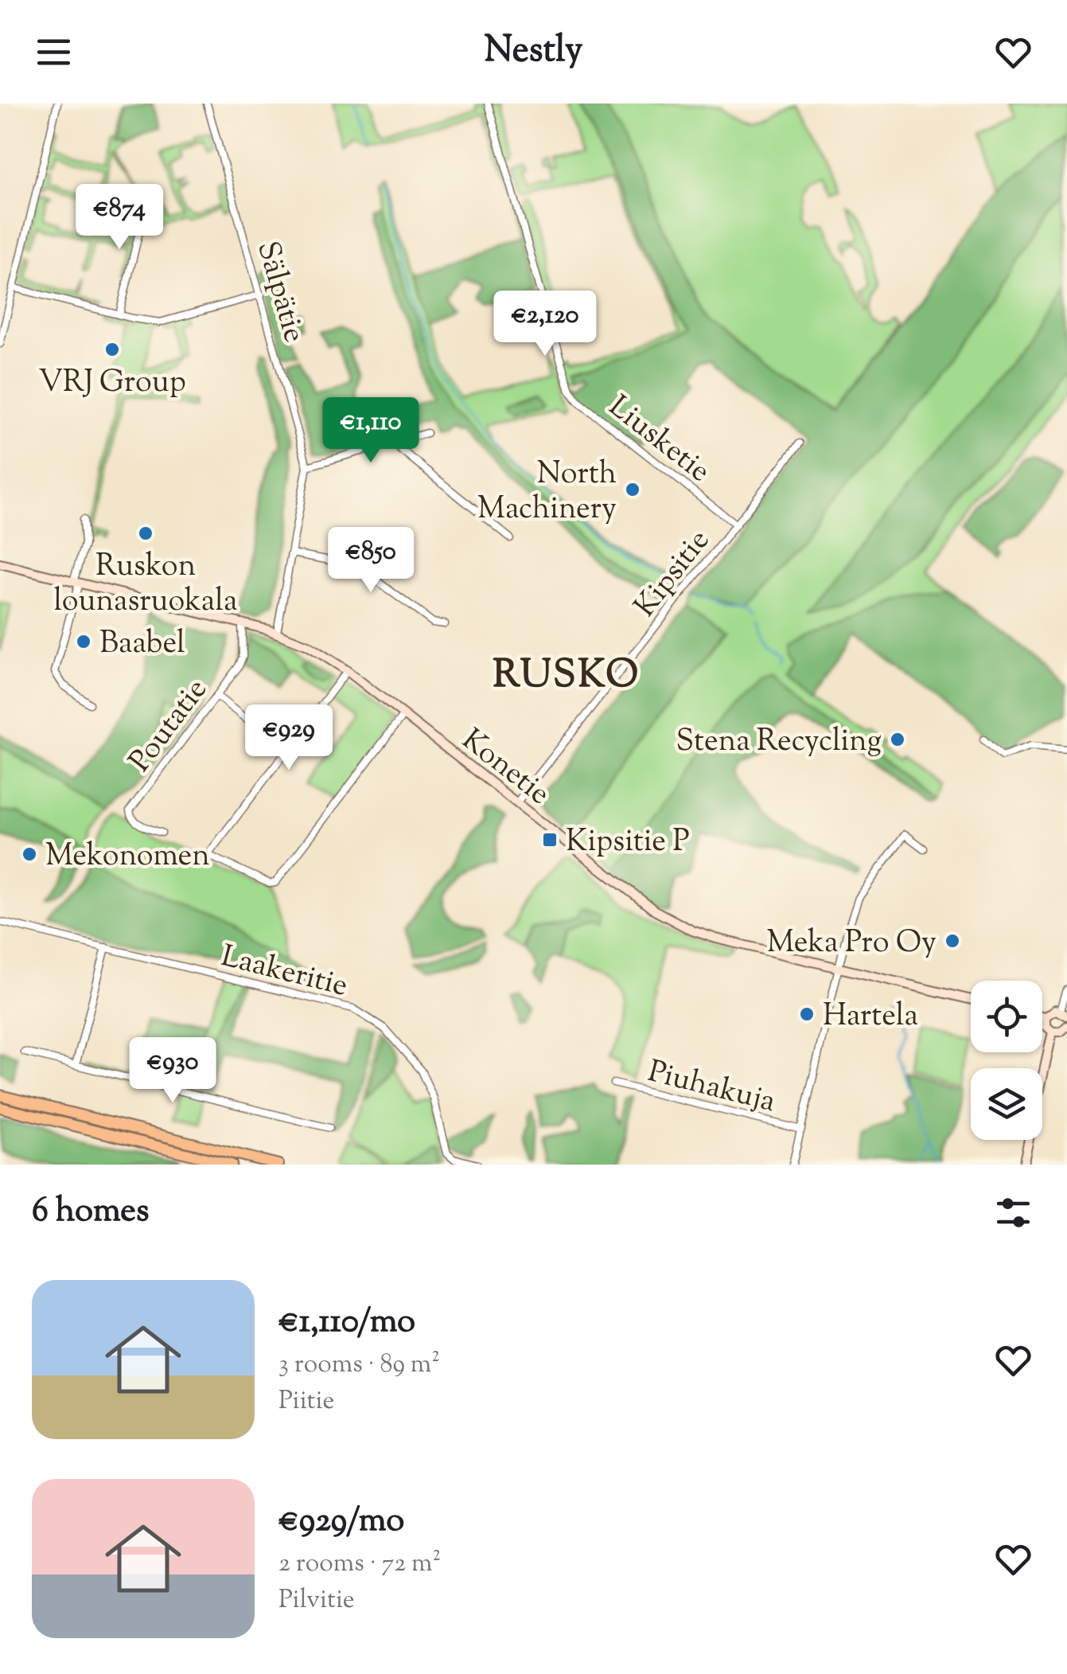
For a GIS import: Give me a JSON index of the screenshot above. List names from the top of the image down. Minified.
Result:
{"streets":{"street":["Sälpätie","Liusketie","Kipsitie","Poutatie","Konetie","Laakeritie","Piuhakuja"]},"crossings":[["Sälpätie","Konetie"],["Liusketie","Kipsitie"],["Kipsitie","Konetie"],["Poutatie","Konetie"]],"districts":["RUSKO"],"places":{"other":["VRJ Group","North Machinery","Ruskon lounasruokala","Baabel","Stena Recycling","Mekonomen","Meka Pro Oy","Hartela"],"transit":["Kipsitie P"]},"page":{"header":"Nestly","price":["€874","€2,120","€1,110","€850","€929","€930"],"heading":"6 homes","list":[{"name":"€1,110/mo","note":"3 rooms · 89 m² · Piitie"},{"name":"€929/mo","note":"2 rooms · 72 m² · Pilvitie"}]}}
